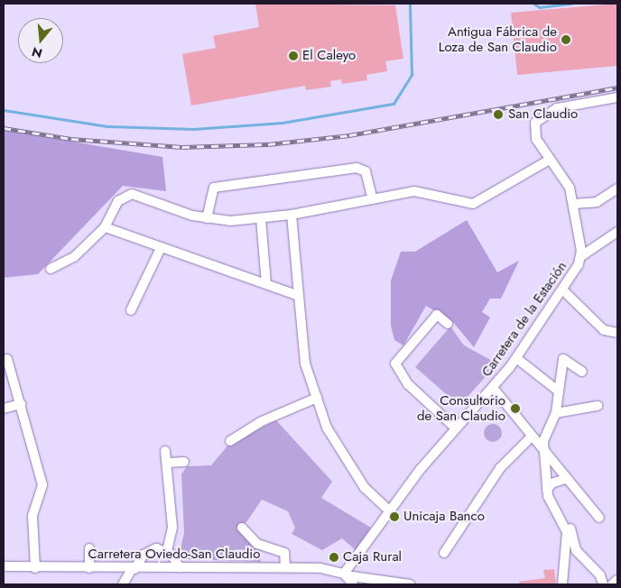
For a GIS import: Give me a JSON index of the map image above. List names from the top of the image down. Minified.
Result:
{"streets":{"street":["Carretera de la Estación","Carretera Oviedo-San Claudio"]},"crossings":[["Carretera de la Estación","Carretera Oviedo-San Claudio"]],"places":["Antigua Fábrica de Loza de San Claudio","El Caleyo","San Claudio","Consultorio de San Claudio","Unicaja Banco","Caja Rural"],"north":"bottom"}
